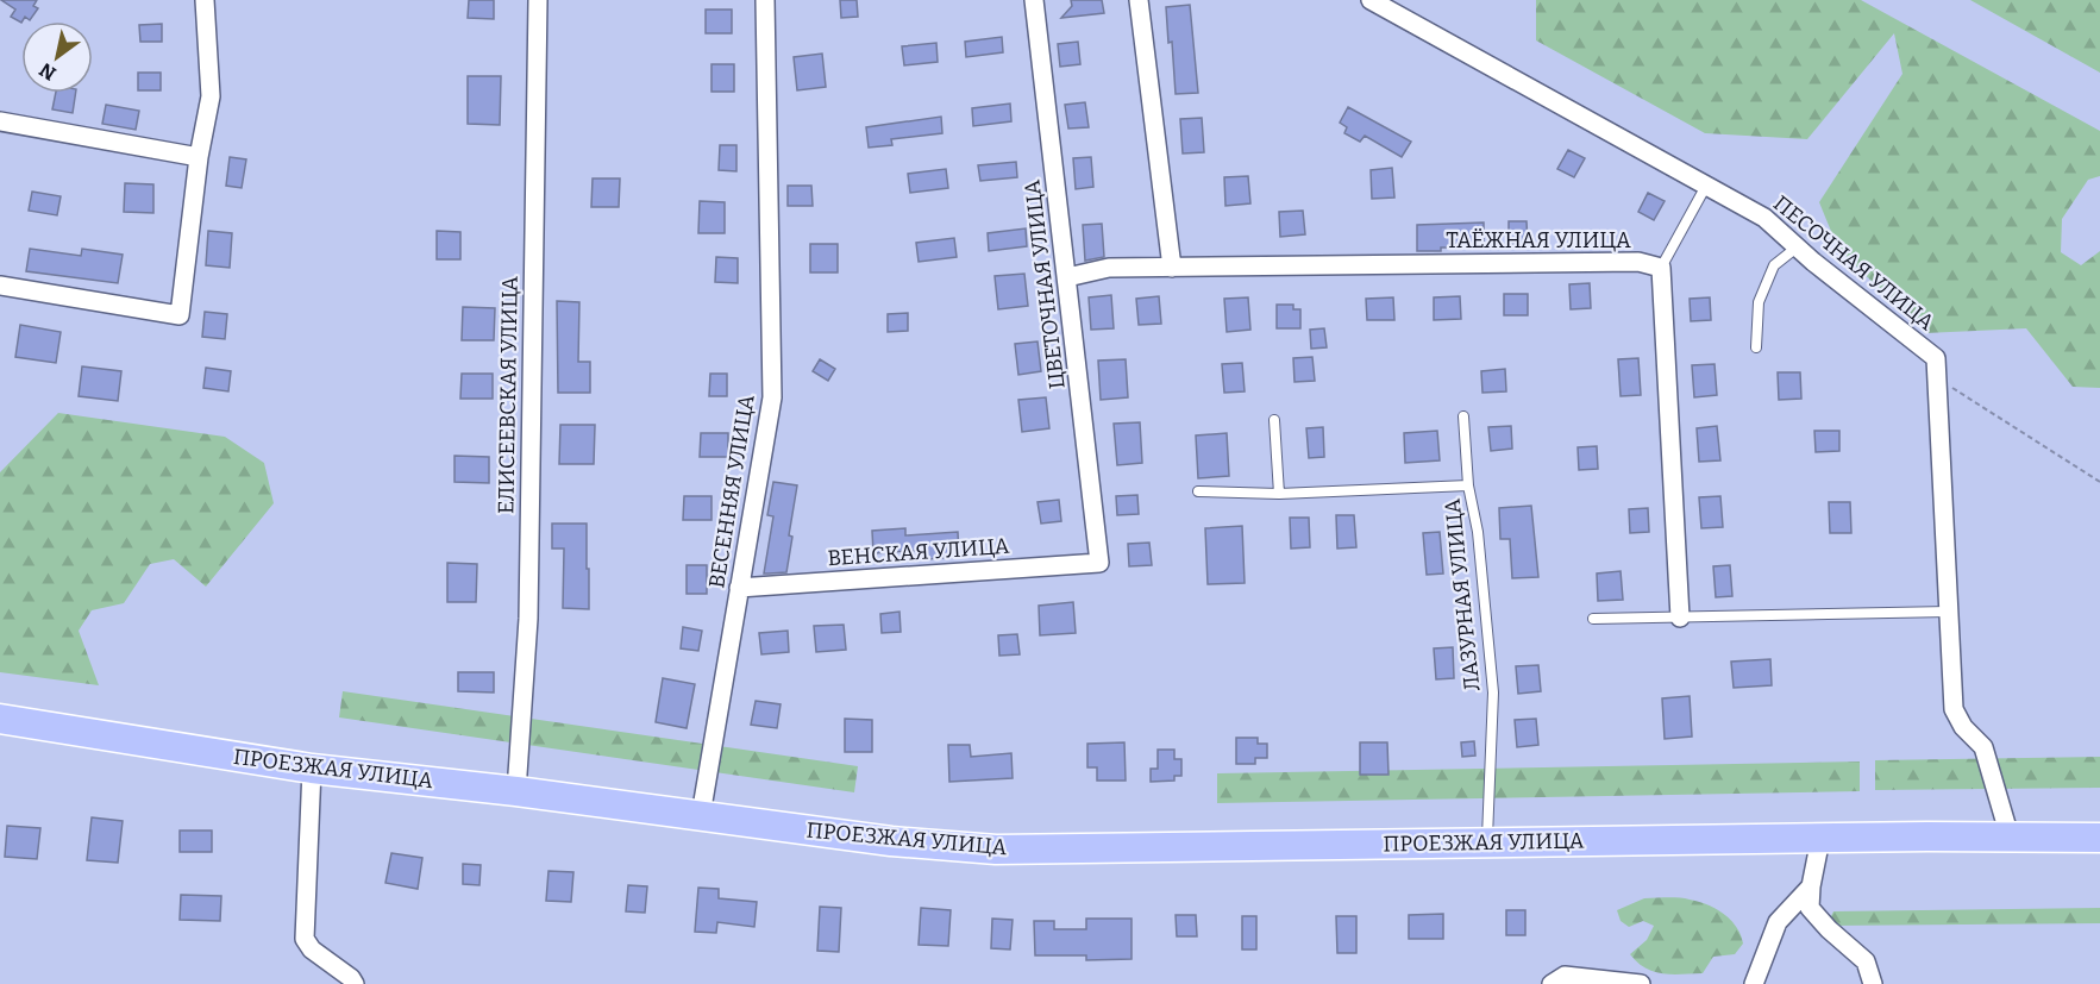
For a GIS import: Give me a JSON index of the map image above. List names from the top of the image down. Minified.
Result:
{"streets":{"main road":["ПРОЕЗЖАЯ УЛИЦА"],"street":["ТАЁЖНАЯ УЛИЦА","ПЕСОЧНАЯ УЛИЦА","ЦВЕТОЧНАЯ УЛИЦА","ЕЛИСЕЕВСКАЯ УЛИЦА","ВЕСЕННЯЯ УЛИЦА","ВЕНСКАЯ УЛИЦА"],"lane":["ЛАЗУРНАЯ УЛИЦА"]},"crossings":[["ТАЁЖНАЯ УЛИЦА","ЦВЕТОЧНАЯ УЛИЦА"],["ПЕСОЧНАЯ УЛИЦА","ПРОЕЗЖАЯ УЛИЦА"],["ЦВЕТОЧНАЯ УЛИЦА","ВЕНСКАЯ УЛИЦА"],["ЕЛИСЕЕВСКАЯ УЛИЦА","ПРОЕЗЖАЯ УЛИЦА"],["ВЕСЕННЯЯ УЛИЦА","ВЕНСКАЯ УЛИЦА"],["ВЕСЕННЯЯ УЛИЦА","ПРОЕЗЖАЯ УЛИЦА"],["ЛАЗУРНАЯ УЛИЦА","ПРОЕЗЖАЯ УЛИЦА"]],"north":"bottom left"}
